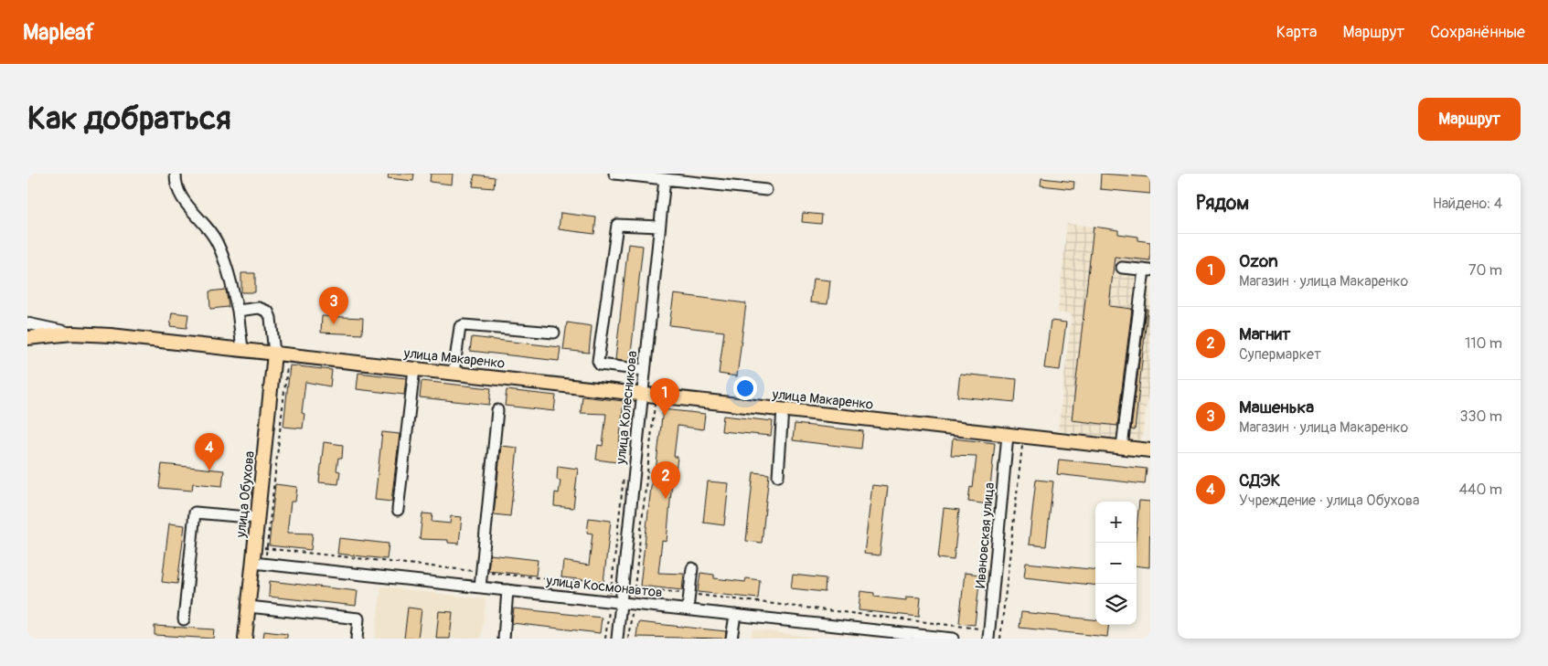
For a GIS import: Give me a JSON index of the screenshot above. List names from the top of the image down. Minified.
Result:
{"streets":{"main road":["улица Макаренко","улица Обухова"],"street":["улица Колесникова","Ивановская улица","улица Космонавтов"]},"crossings":[["улица Макаренко","улица Колесникова"],["улица Макаренко","улица Обухова"],["улица Макаренко","Ивановская улица"],["улица Колесникова","улица Космонавтов"],["улица Обухова","улица Космонавтов"]],"page":{"header":"Mapleaf","nav":["Карта","Маршрут","Сохранённые"],"buttons":"Маршрут","title":"Как добраться","heading":["Рядом","Найдено: 4"],"list":[{"mark":"1","name":"Ozon","note":"Магазин · улица Макаренко","value":"70 m"},{"mark":"2","name":"Магнит","note":"Супермаркет","value":"110 m"},{"mark":"3","name":"Машенька","note":"Магазин · улица Макаренко","value":"330 m"},{"mark":"4","name":"СДЭК","note":"Учреждение · улица Обухова","value":"440 m"}],"pins":["3","1","4","2"],"map_buttons":["+","−"]}}
